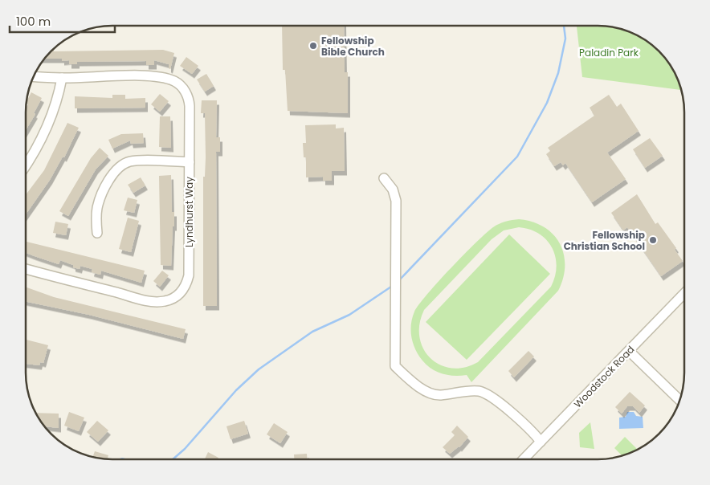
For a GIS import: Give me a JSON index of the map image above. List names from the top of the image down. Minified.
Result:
{"streets":{"street":["Lyndhurst Way","Woodstock Road"]},"parks":["Paladin Park"],"places":["Fellowship Bible Church","Fellowship Christian School"],"scale_bar":"100 m"}
